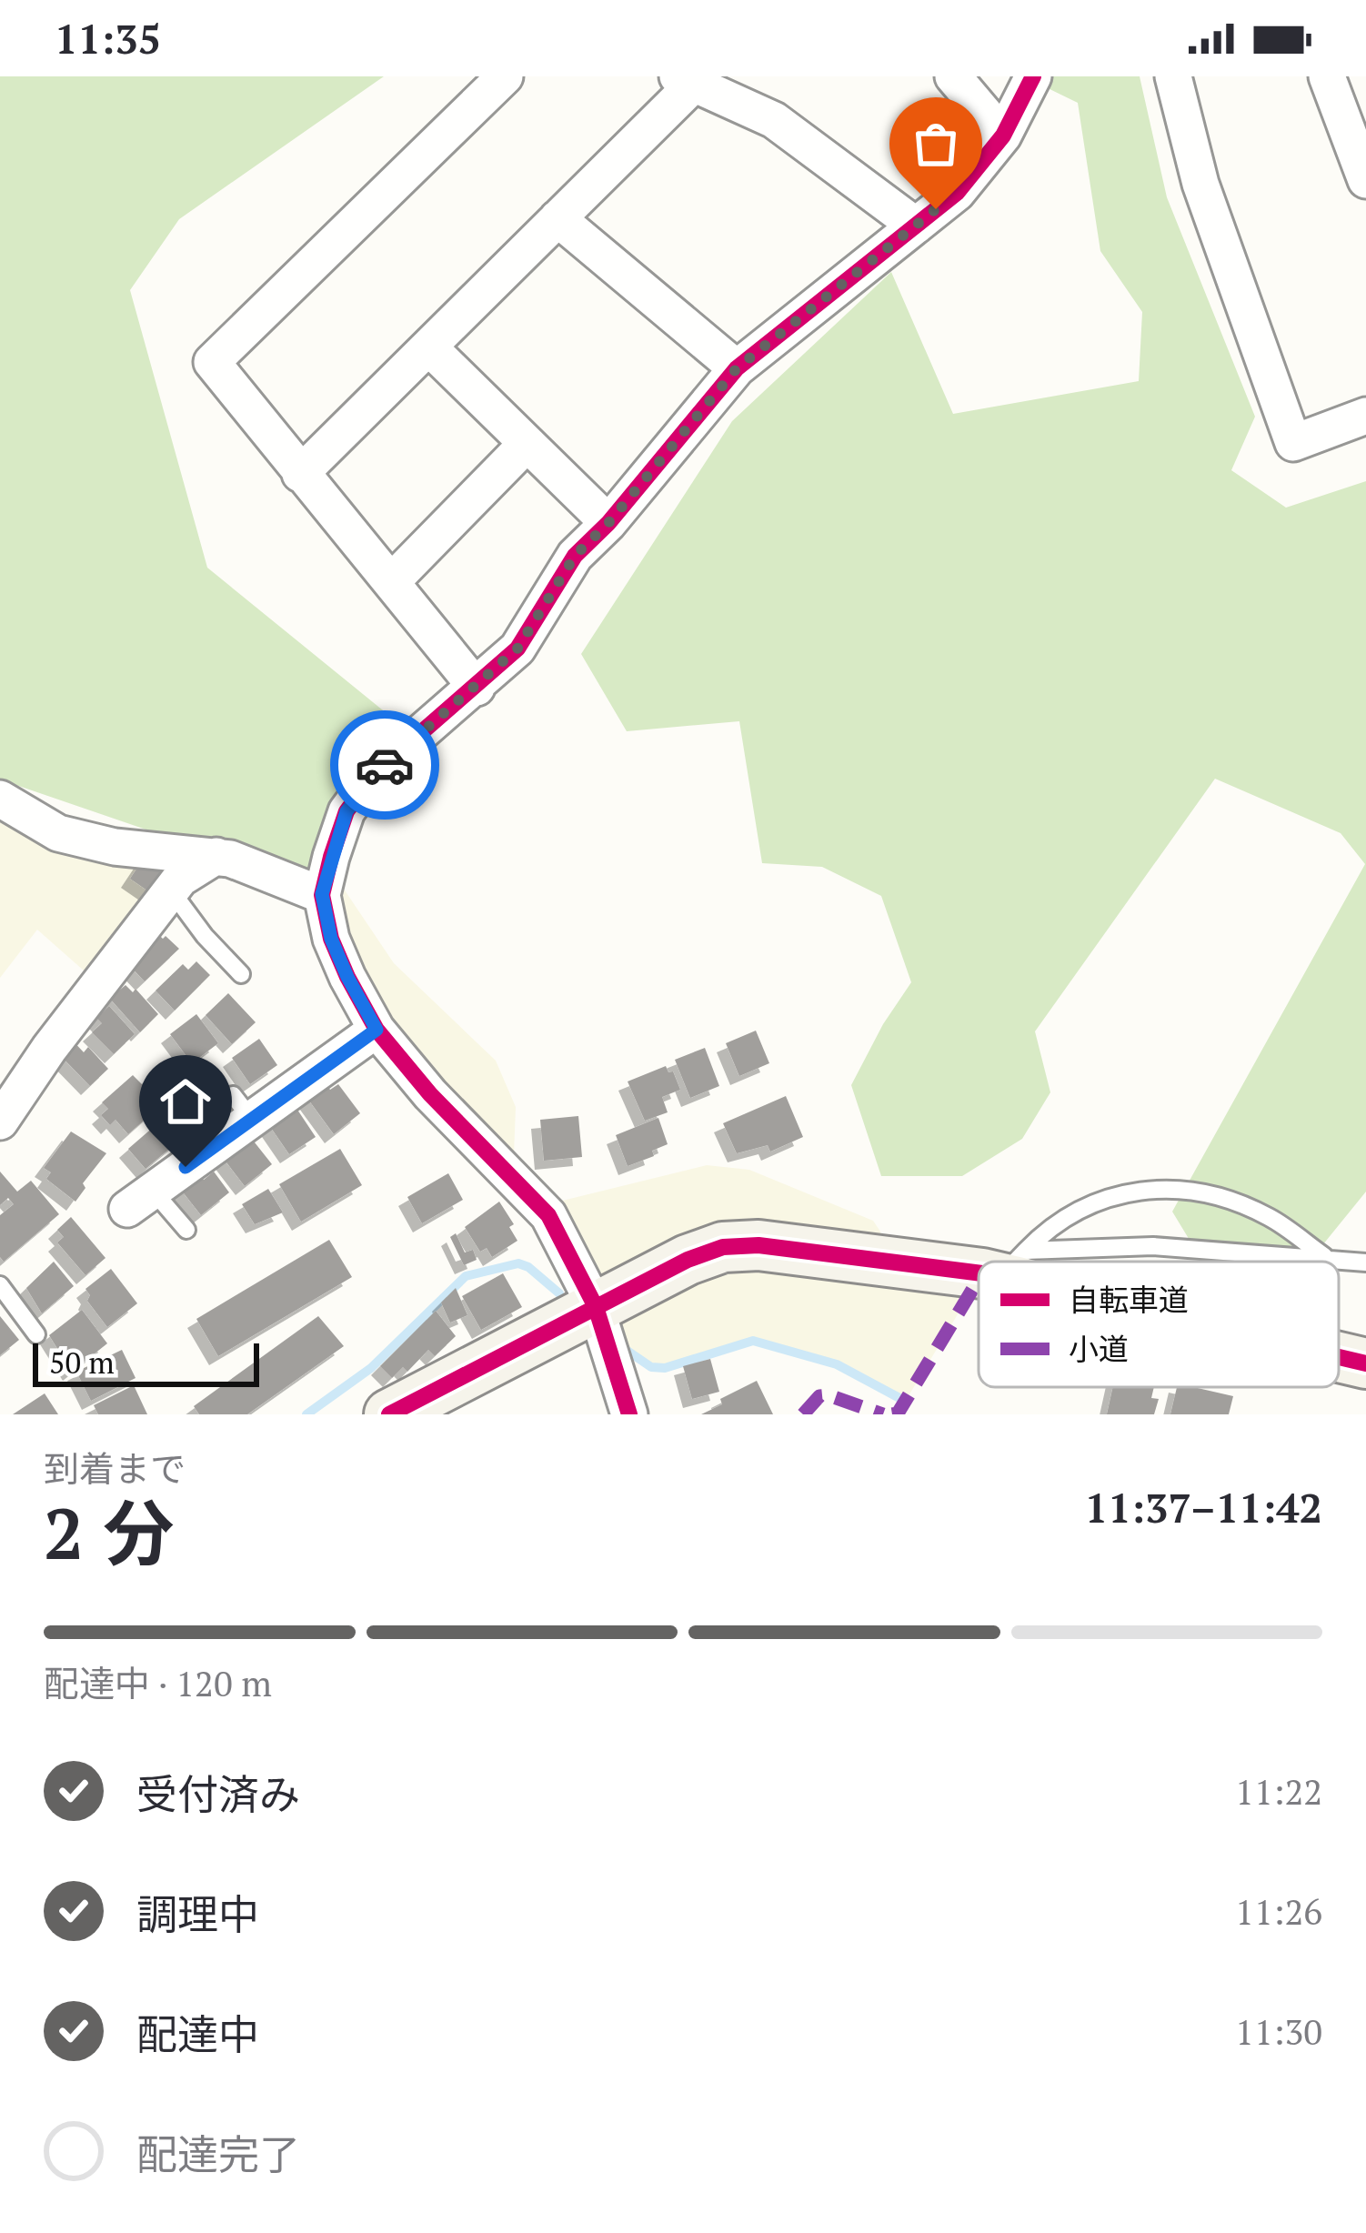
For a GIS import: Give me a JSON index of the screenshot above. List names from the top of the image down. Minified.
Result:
{"legend":["自転車道","小道"],"scale_bar":"50 m","page":{"status":"11:35","scale":"50 m","heading":["2 分","到着まで","11:37–11:42"],"bar":"配達中 · 120 m","list":[["受付済み","11:22"],["調理中","11:26"],["配達中","11:30"],"配達完了"]}}
